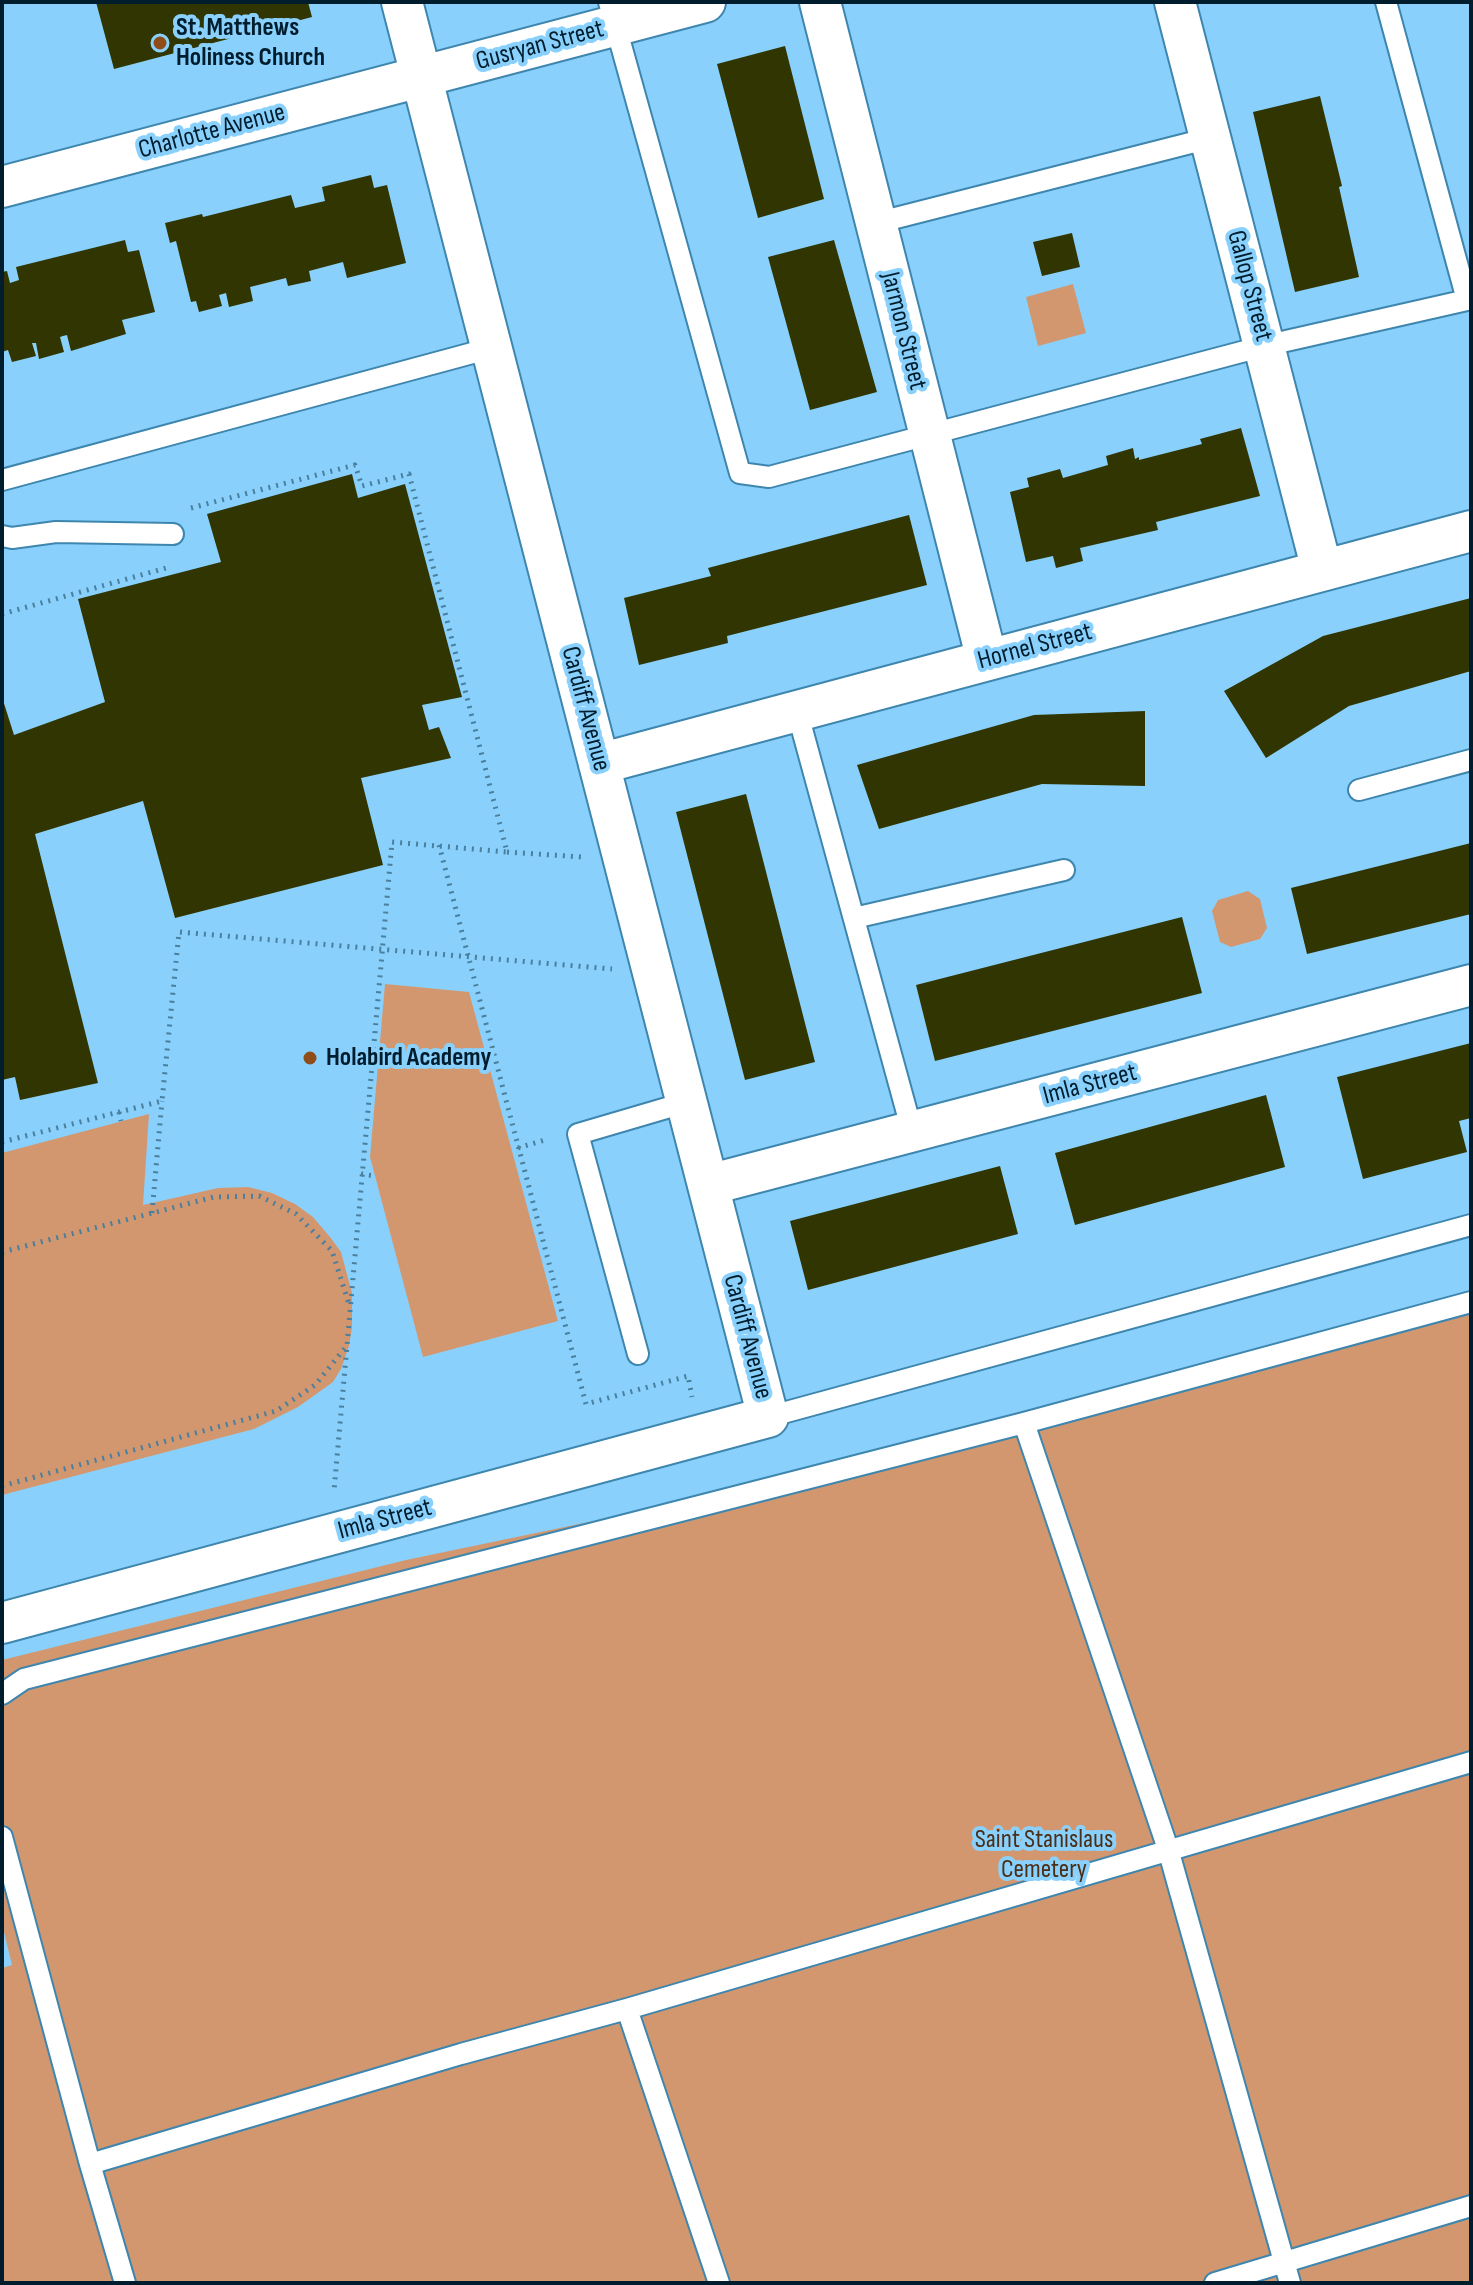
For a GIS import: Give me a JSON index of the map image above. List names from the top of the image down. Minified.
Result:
{"streets":{"street":["Gusryan Street","Charlotte Avenue","Gallop Street","Jarmon Street","Hornel Street","Cardiff Avenue","Imla Street"]},"crossings":[["Gusryan Street","Charlotte Avenue"],["Gusryan Street","Cardiff Avenue"],["Charlotte Avenue","Cardiff Avenue"],["Gallop Street","Hornel Street"],["Jarmon Street","Hornel Street"],["Hornel Street","Cardiff Avenue"],["Cardiff Avenue","Imla Street"]],"parks":["Saint Stanislaus Cemetery"],"places":["St. Matthews Holiness Church","Holabird Academy"]}
